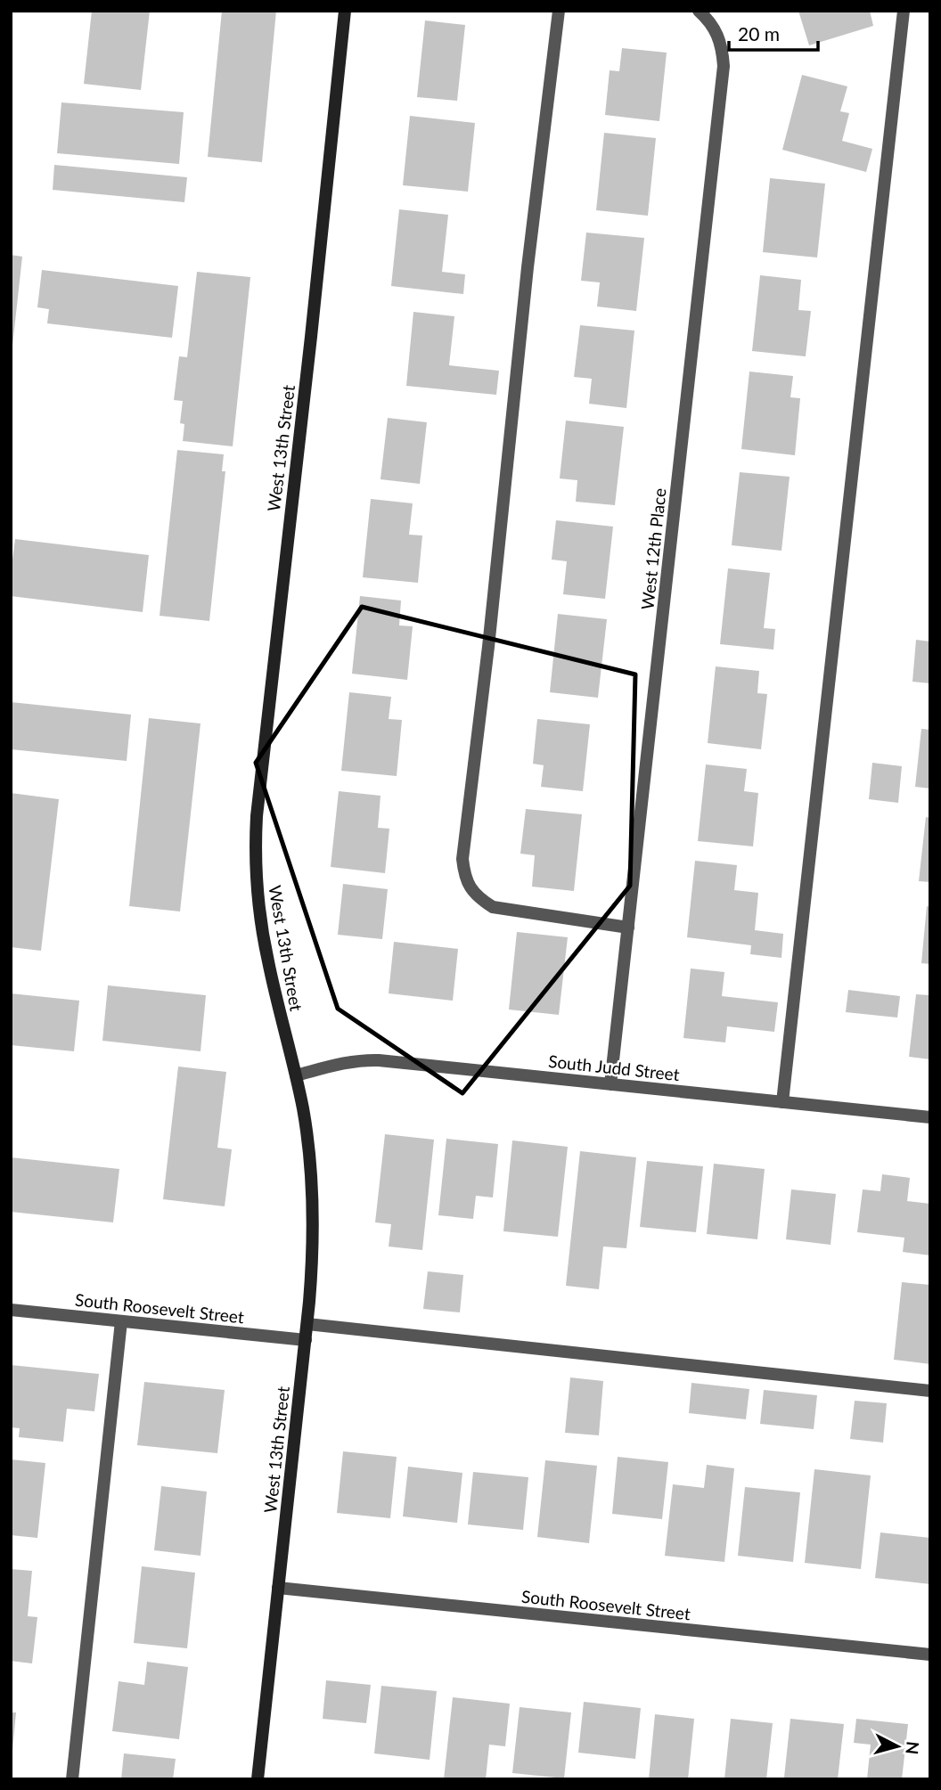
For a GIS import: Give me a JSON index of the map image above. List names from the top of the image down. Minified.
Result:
{"streets":{"street":["West 13th Street","West 12th Place","South Judd Street","South Roosevelt Street"]},"crossings":[["West 13th Street","South Judd Street"],["West 13th Street","South Roosevelt Street"],["West 12th Place","South Judd Street"]],"scale_bar":"20 m","north":"right"}
